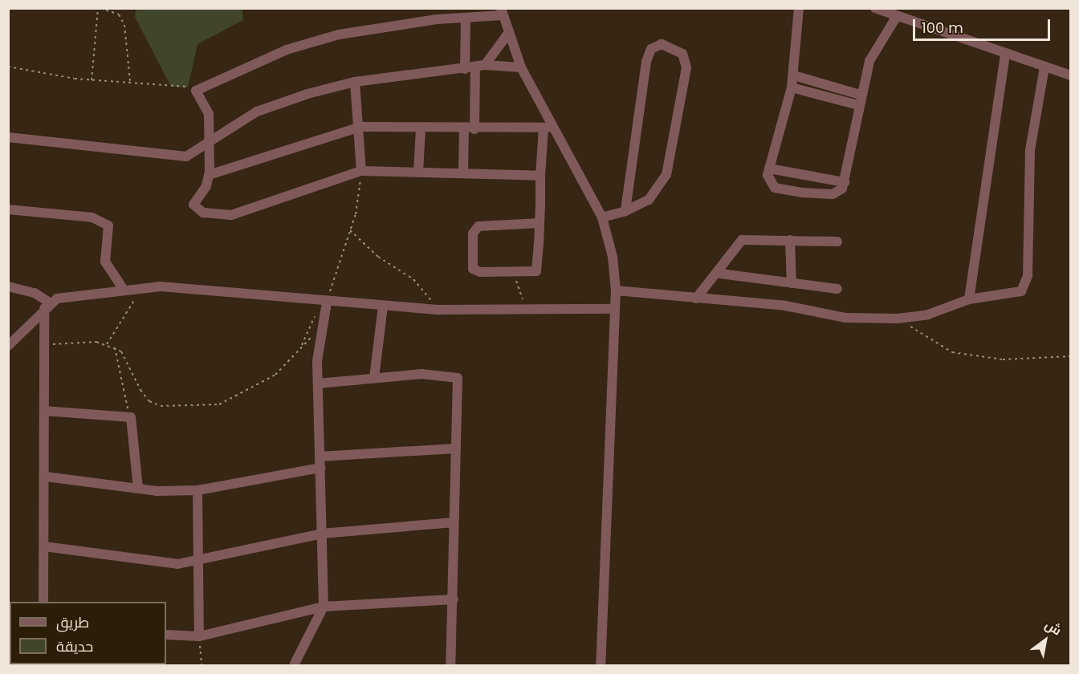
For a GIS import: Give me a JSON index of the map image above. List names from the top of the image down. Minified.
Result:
{"legend":["طريق","حديقة"],"scale_bar":"100 m","north":"top right"}
